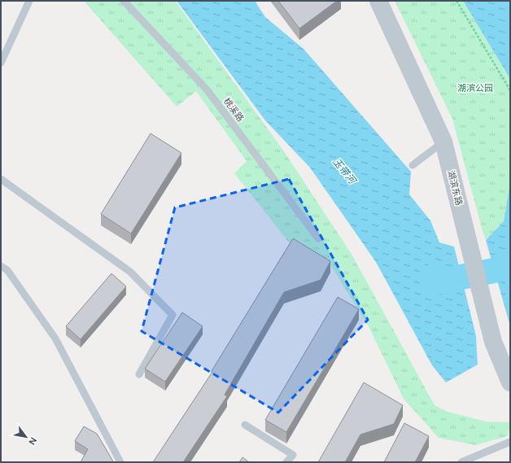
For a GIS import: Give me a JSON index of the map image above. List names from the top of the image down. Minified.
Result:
{"streets":{"street":["湖滨东路"],"lane":["桃溪路"]},"water":["玉带河"],"parks":["湖滨公园"],"north":"bottom right"}
